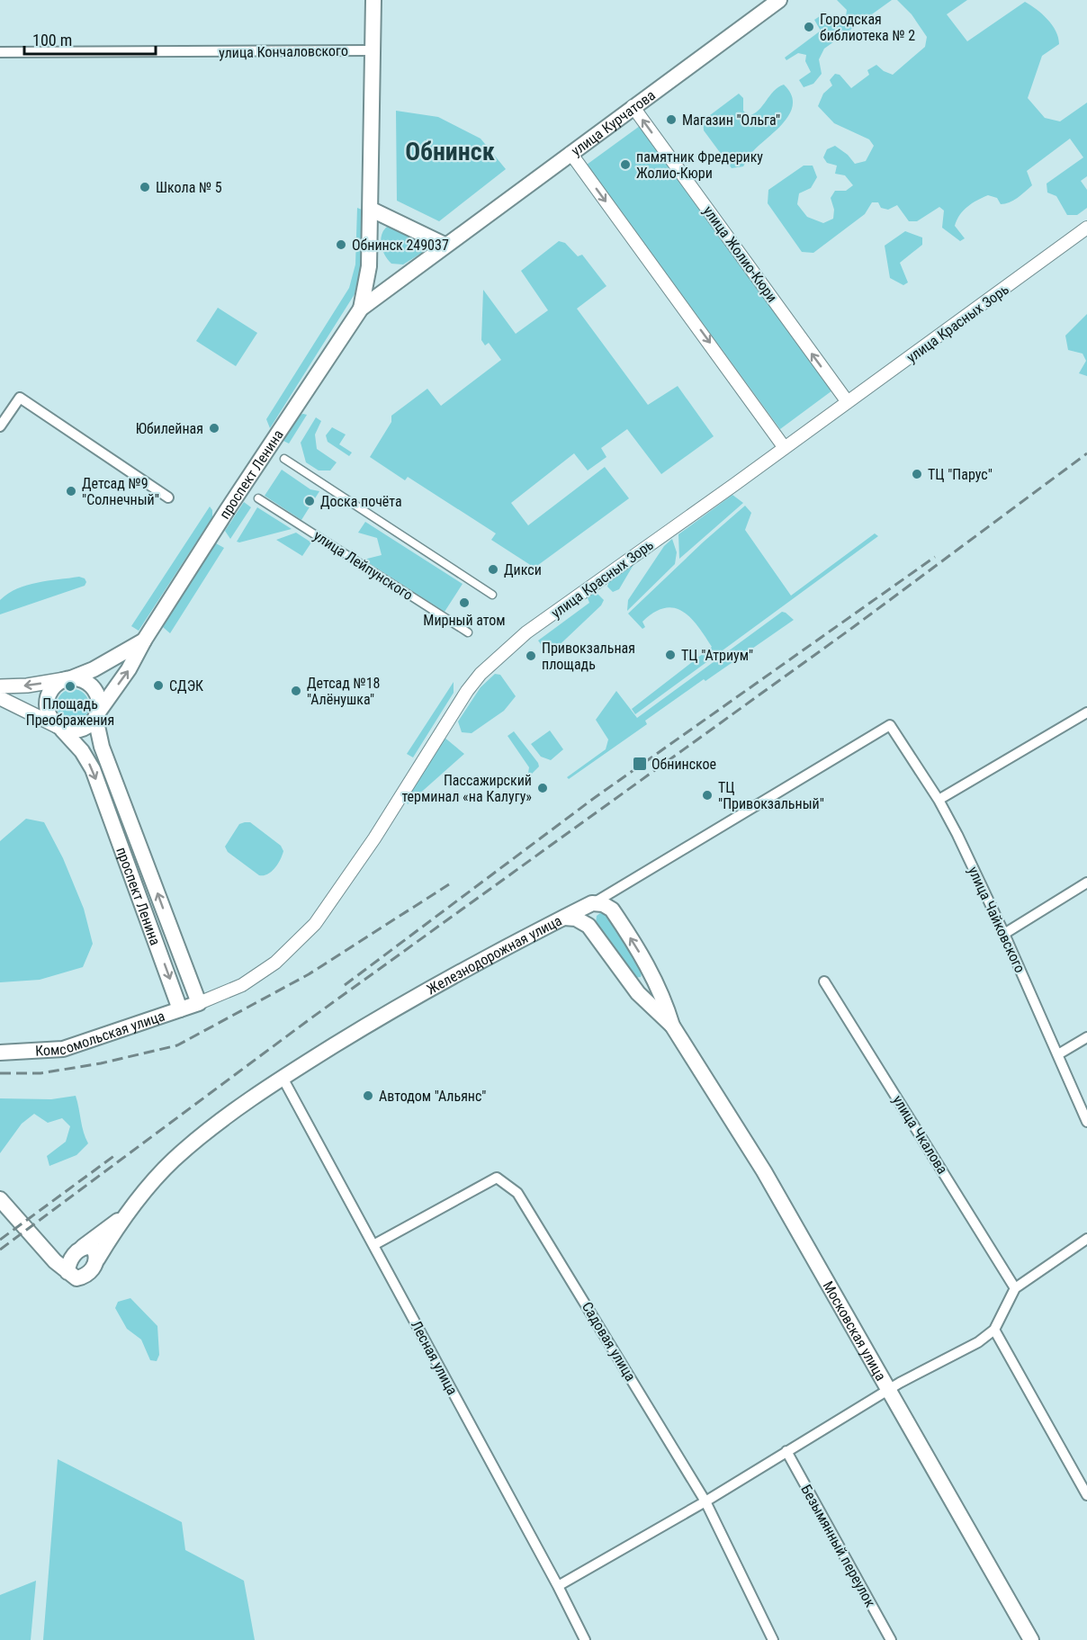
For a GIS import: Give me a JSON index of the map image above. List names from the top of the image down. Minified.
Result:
{"streets":{"main road":["улица Курчатова","проспект Ленина","Железнодорожная улица","Комсомольская улица","Московская улица"],"street":["улица Кончаловского","улица Жолио-Кюри","улица Красных Зорь","улица Лейпунского","улица Чайковского","улица Чкалова","Садовая улица","Лесная улица","Безымянный переулок"]},"crossings":[["улица Курчатова","улица Жолио-Кюри"],["улица Курчатова","проспект Ленина"],["улица Жолио-Кюри","улица Красных Зорь"],["улица Красных Зорь","проспект Ленина"],["улица Красных Зорь","Комсомольская улица"],["проспект Ленина","Комсомольская улица"],["улица Чайковского","Железнодорожная улица"],["Железнодорожная улица","Лесная улица"],["Садовая улица","Лесная улица"]],"districts":["Обнинск"],"places":{"other":["Городская библиотека № 2","Магазин \"Ольга\"","памятник Фредерику Жолио-Кюри","Школа № 5","Обнинск 249037","Юбилейная","ТЦ \"Парус\"","Детсад №9 \"Солнечный\"","Доска почёта","Дикси","Мирный атом","ТЦ \"Атриум\"","Привокзальная площадь","СДЭК","Площадь Преображения","Детсад №18 \"Алёнушка\"","Пассажирский терминал «на Калугу»","ТЦ \"Привокзальный\"","Автодом \"Альянс\""],"transit":["Обнинское"]},"scale_bar":"100 m"}
